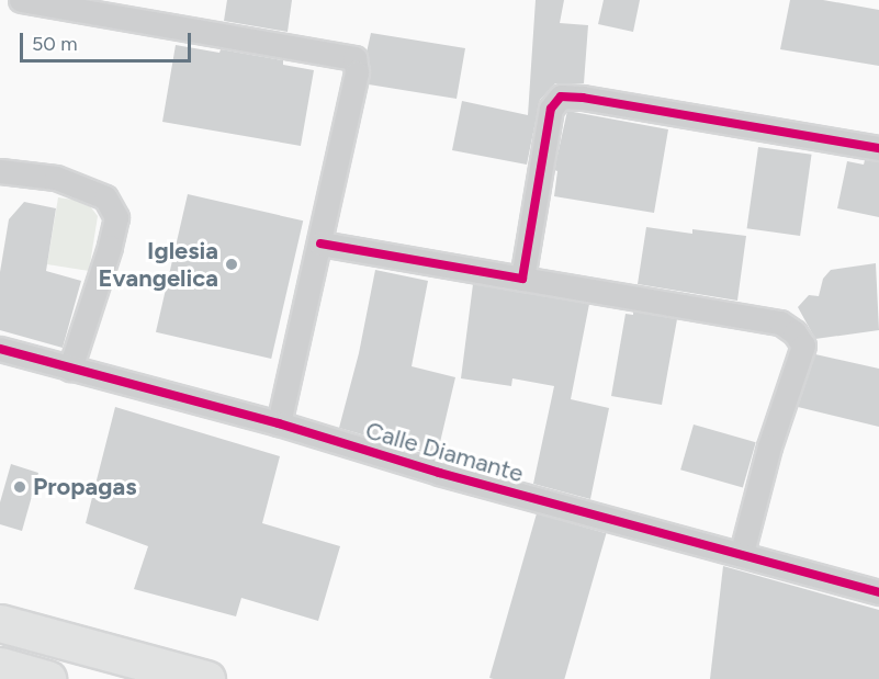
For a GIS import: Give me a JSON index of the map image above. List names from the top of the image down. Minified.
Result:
{"streets":{"street":["Calle Diamante"]},"places":["Iglesia Evangelica","Propagas"],"scale_bar":"50 m"}
